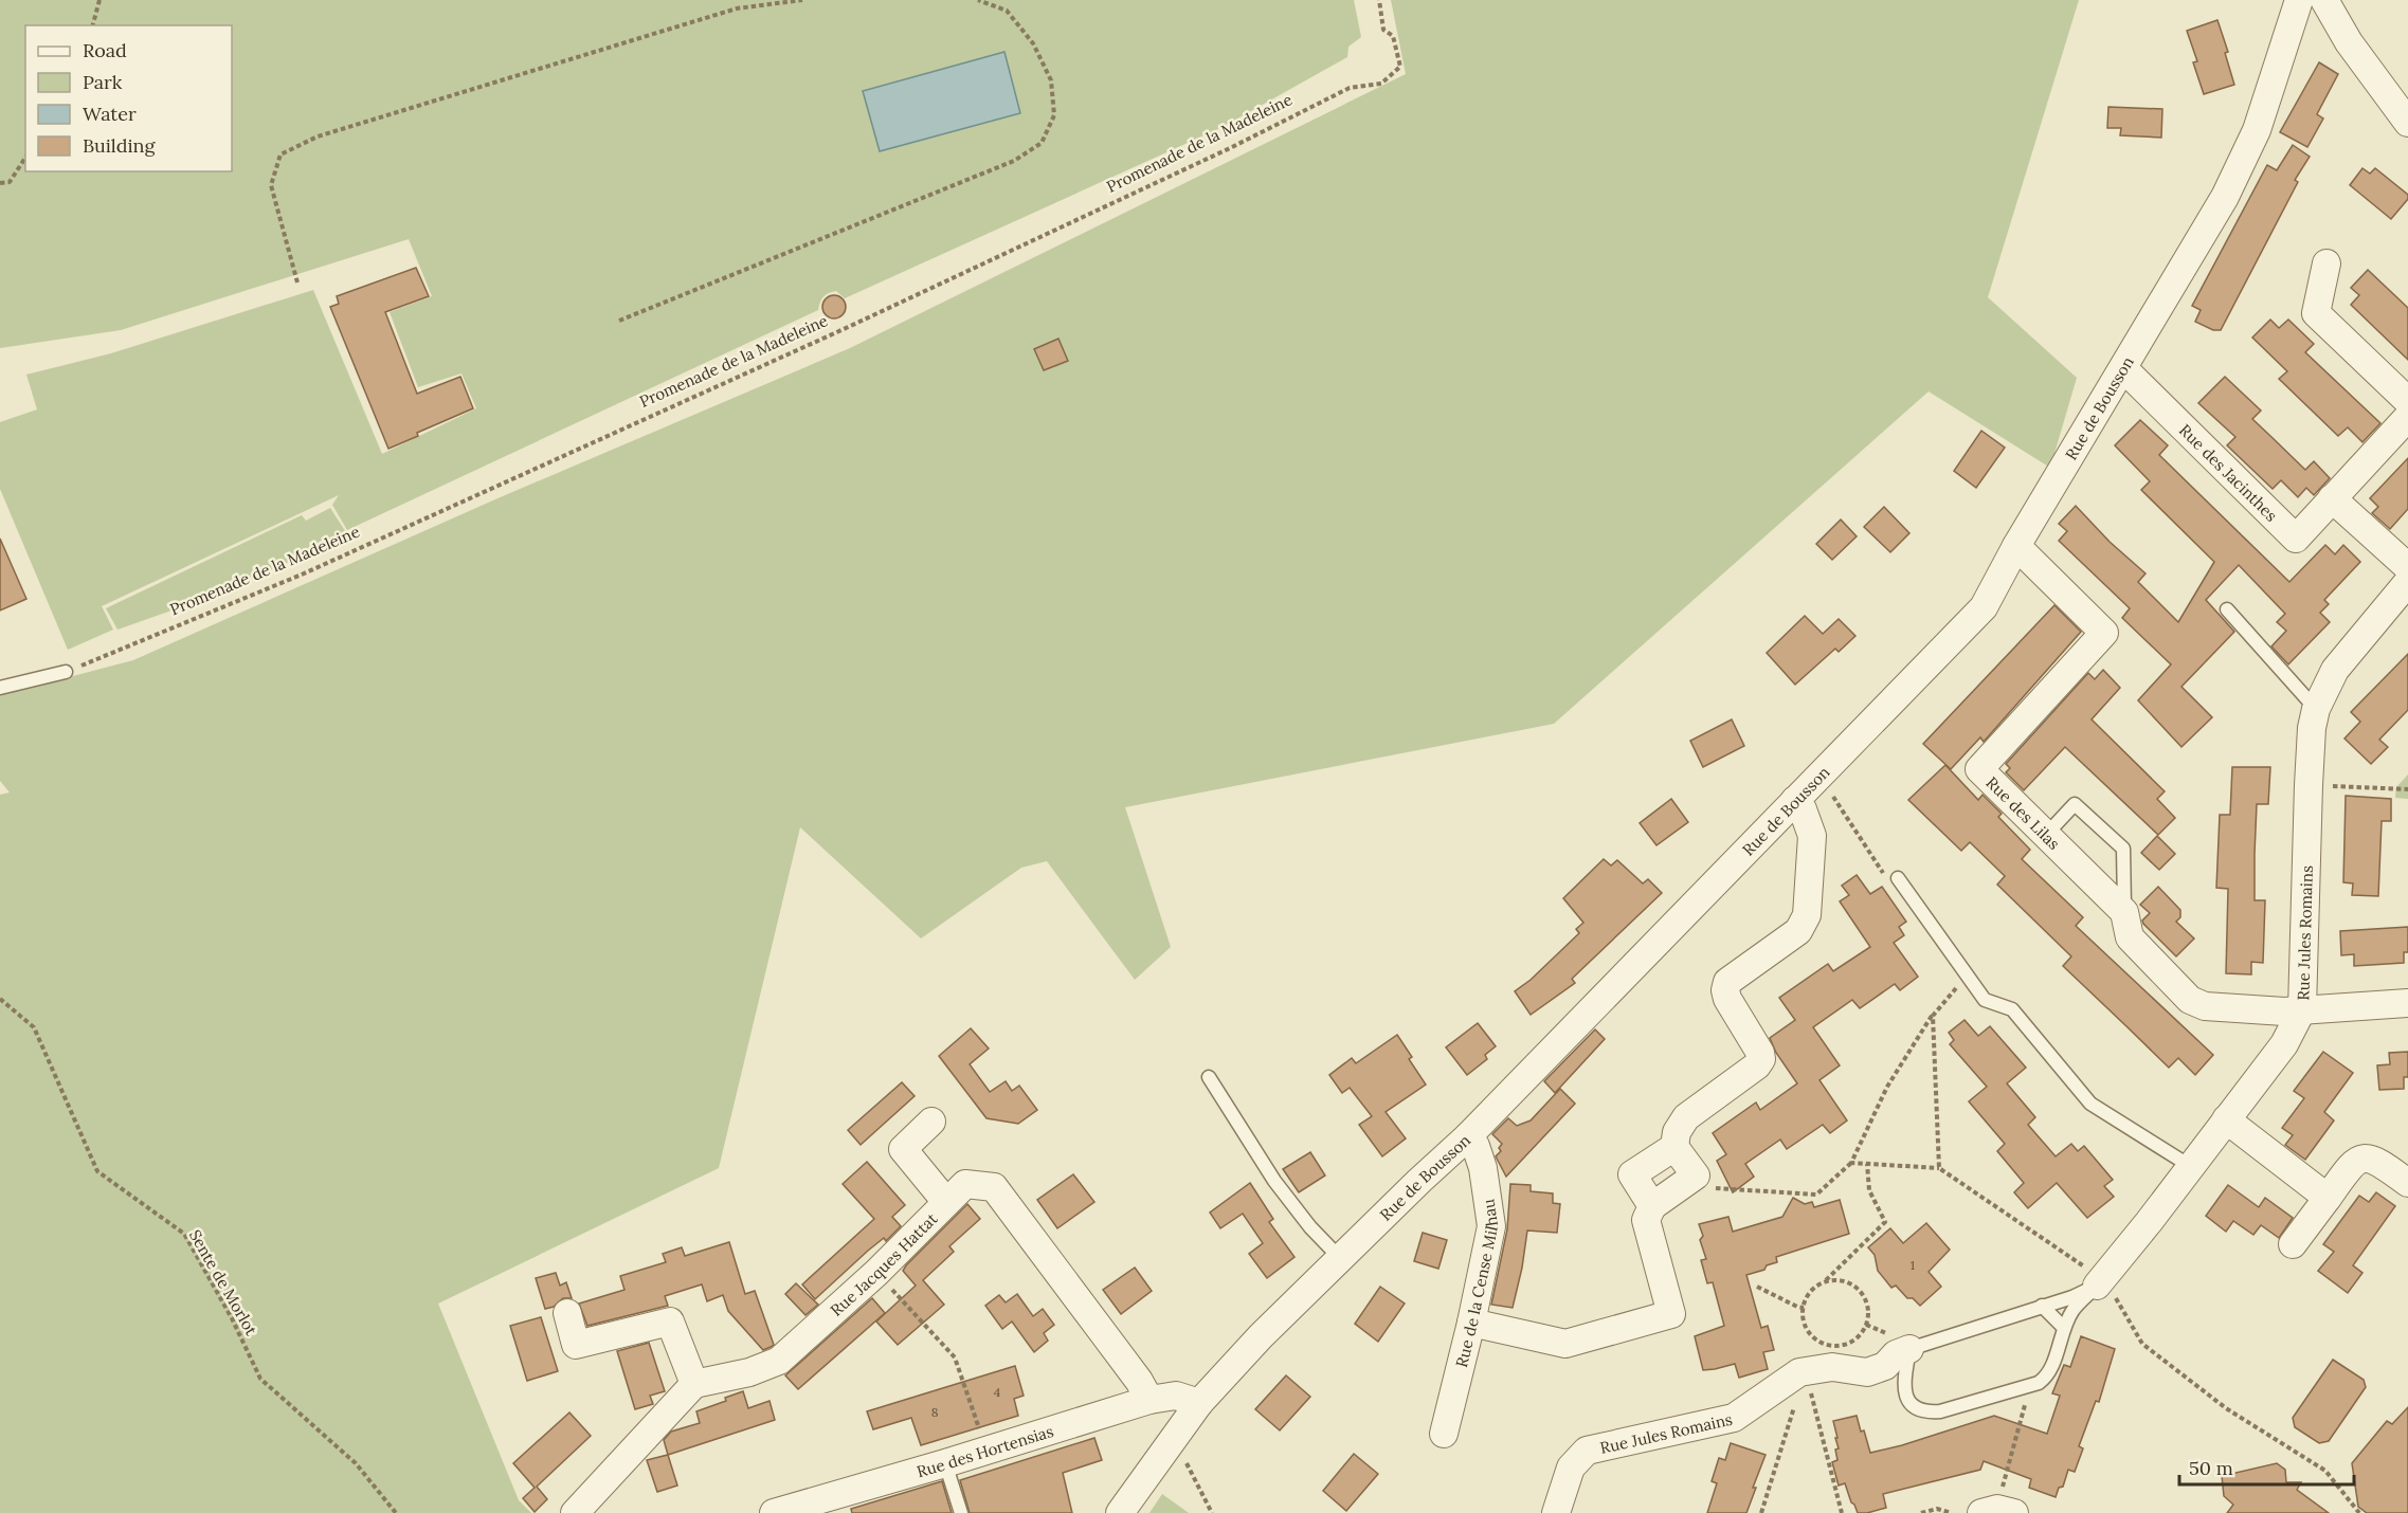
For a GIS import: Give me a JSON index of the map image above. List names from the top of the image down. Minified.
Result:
{"streets":{"street":["Rue de Bousson","Rue des Jacinthes","Rue des Lilas","Rue Jules Romains","Rue Jacques Hattat","Rue de la Cense Milhau","Rue des Hortensias"],"path":["Promenade de la Madeleine","Sente de Morlot"]},"crossings":[["Rue de Bousson","Rue des Jacinthes"],["Rue de Bousson","Rue des Lilas"],["Rue de Bousson","Rue de la Cense Milhau"],["Rue de Bousson","Rue des Hortensias"],["Rue des Lilas","Rue Jules Romains"],["Rue Jacques Hattat","Rue des Hortensias"]],"house_numbers":["1","4","8"],"legend":["Road","Park","Water","Building"],"scale_bar":"50 m"}
